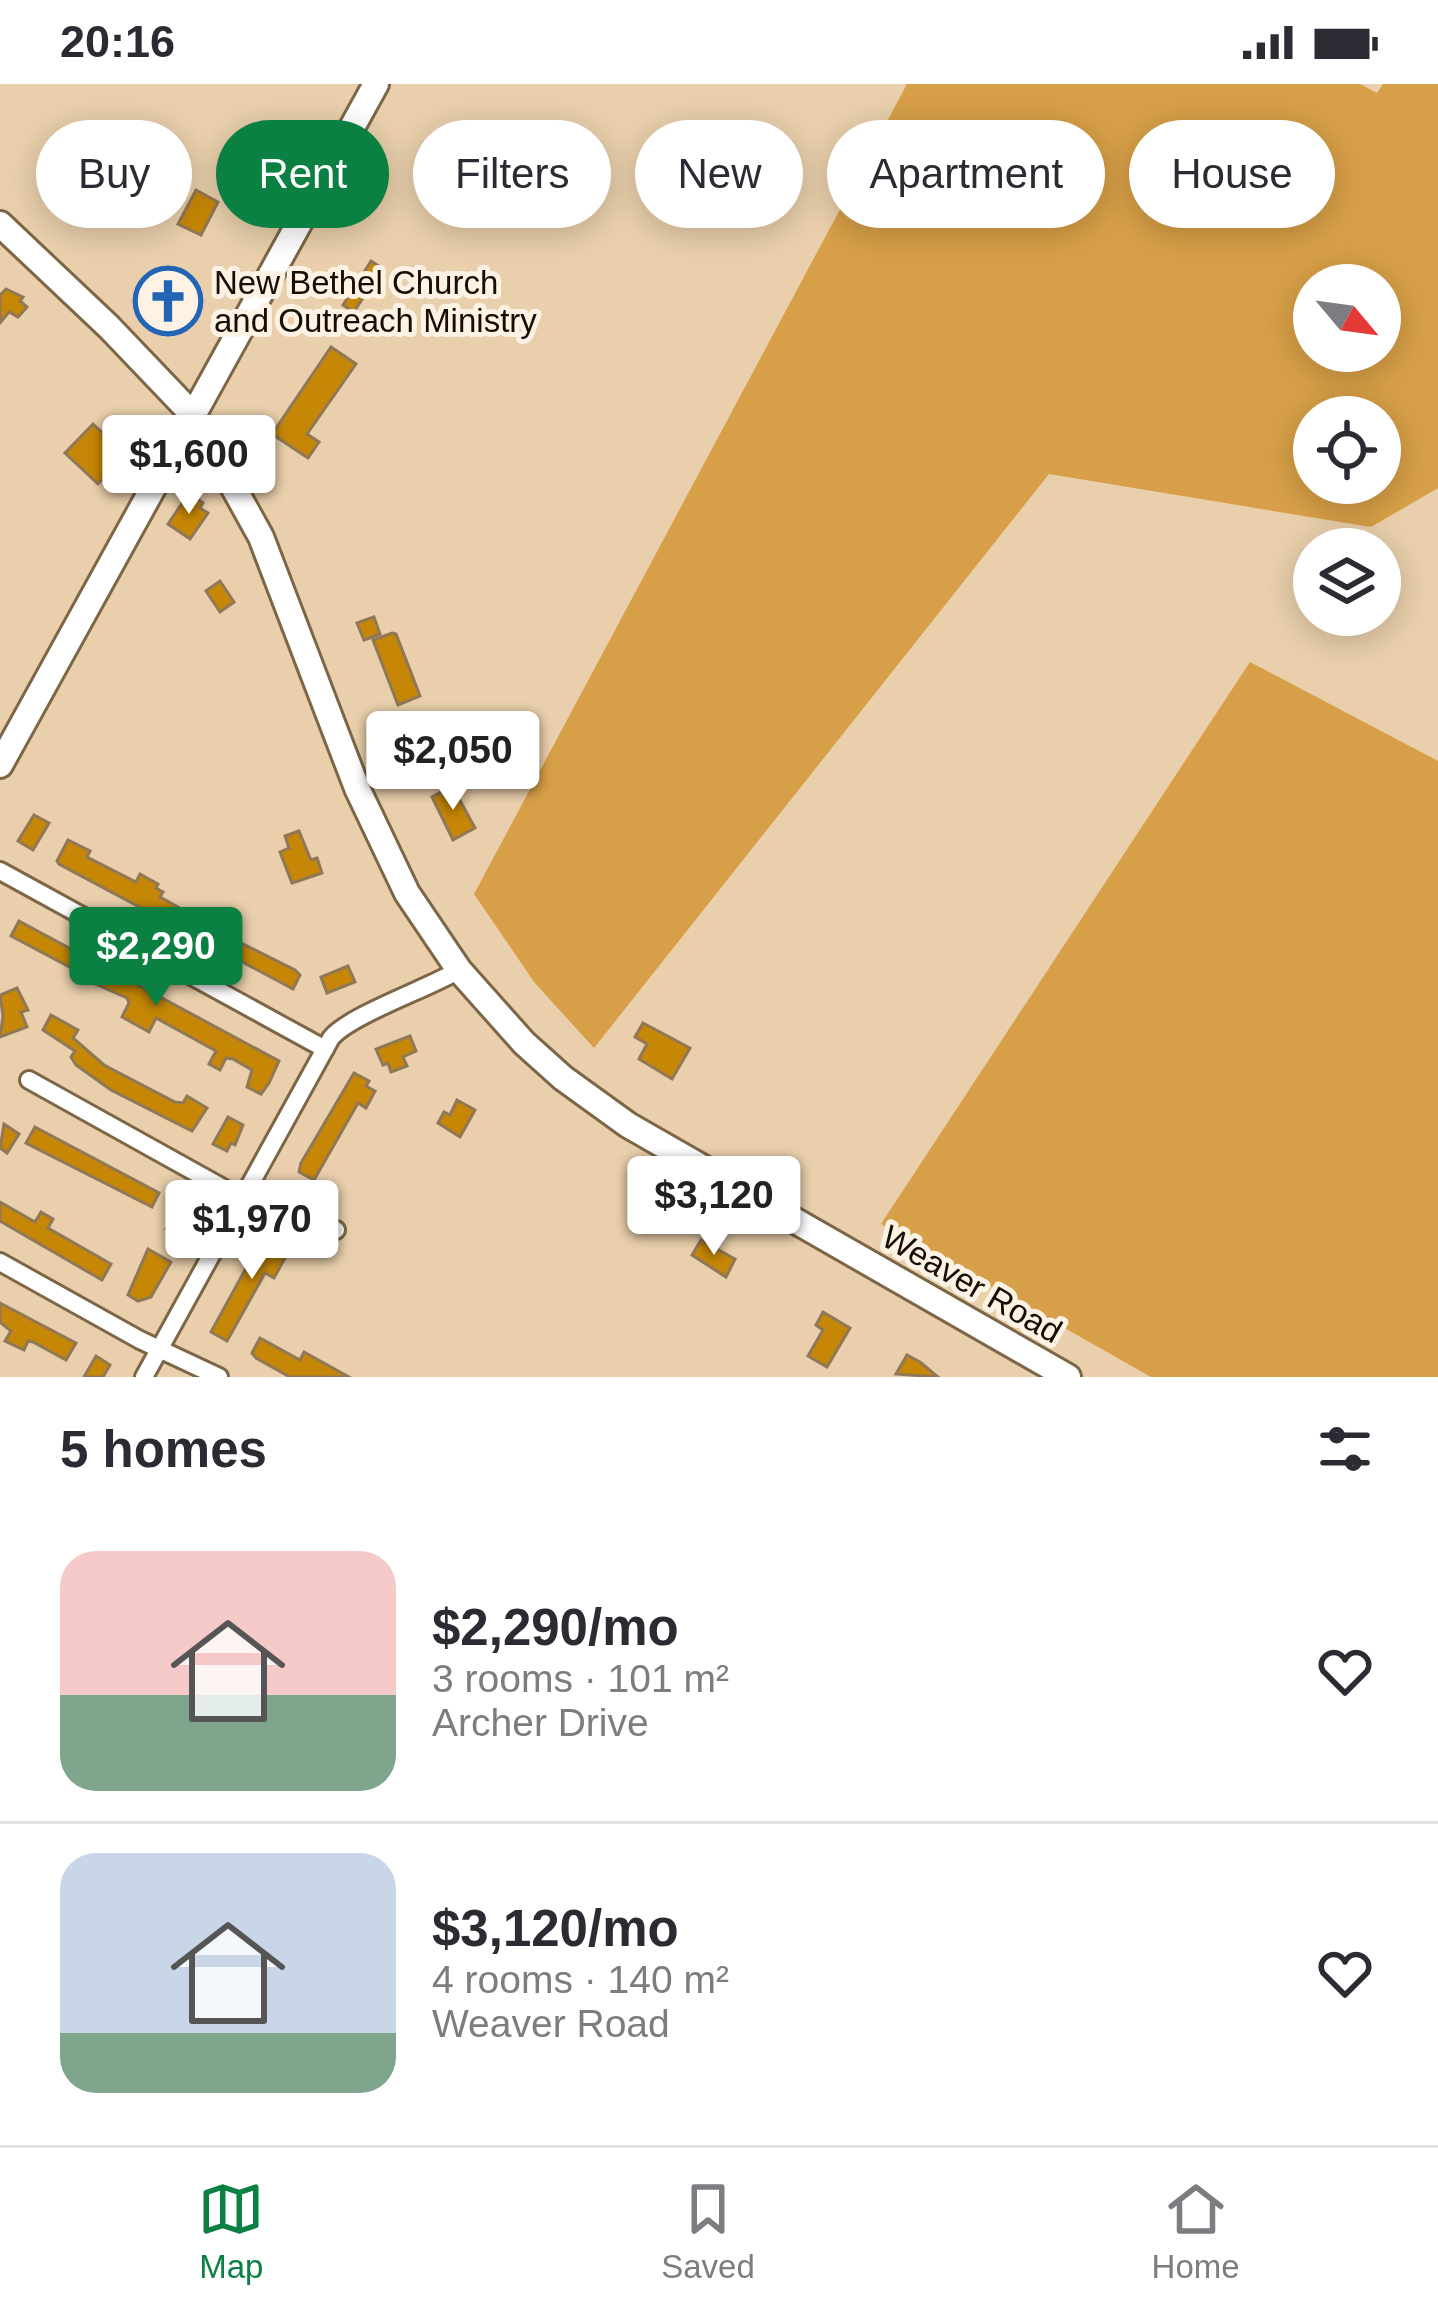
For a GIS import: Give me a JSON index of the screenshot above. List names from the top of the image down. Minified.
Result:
{"streets":{"main road":["Weaver Road"]},"places":{"church":["New Bethel Church and Outreach Ministry"]},"north":"bottom right","page":{"status":"20:16","chip":["Buy","Rent","Filters","New","Apartment","House"],"price":["$1,600","$2,050","$2,290","$3,120","$1,970"],"heading":"5 homes","list":[{"name":"$2,290/mo","note":"3 rooms · 101 m² · Archer Drive"},{"name":"$3,120/mo","note":"4 rooms · 140 m² · Weaver Road"}],"tabs":["Map","Saved","Home"]}}
